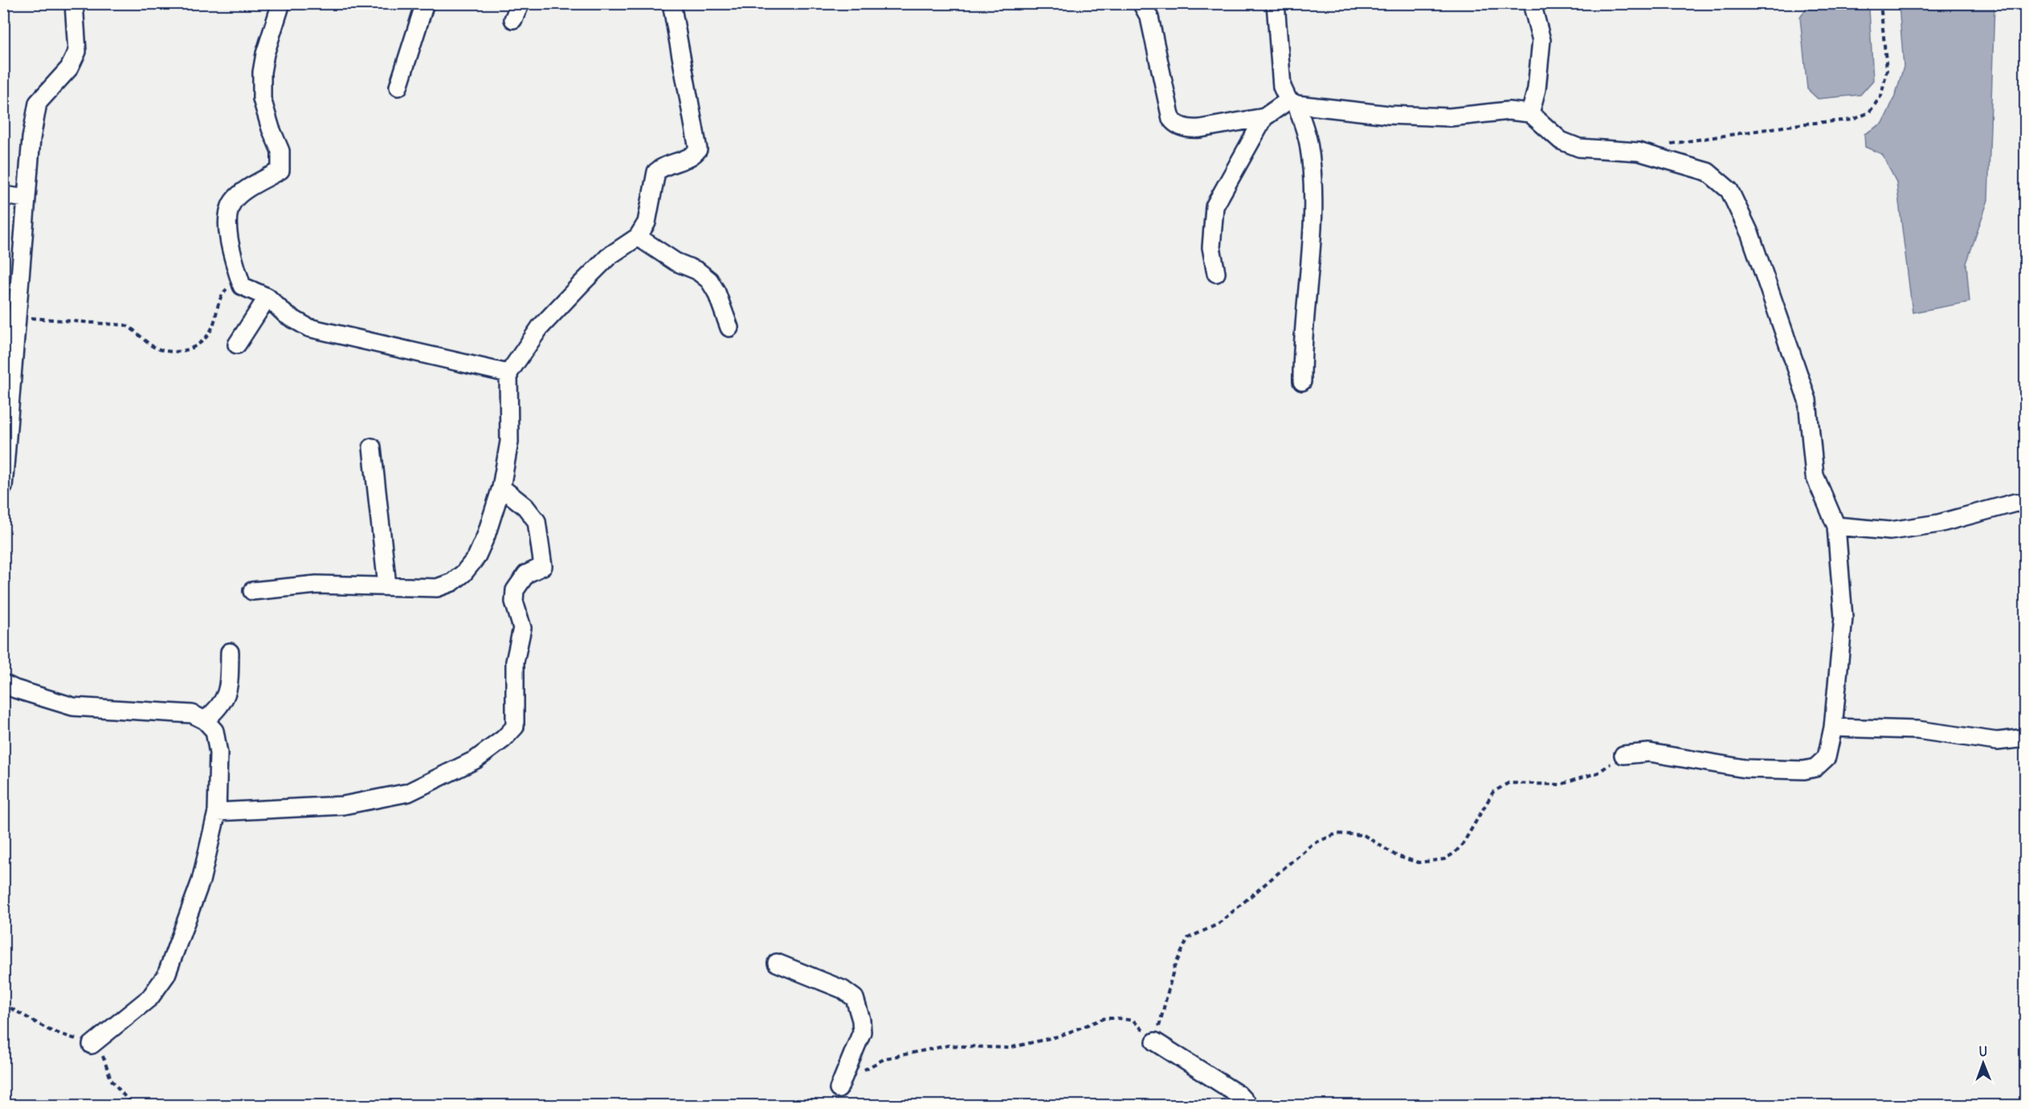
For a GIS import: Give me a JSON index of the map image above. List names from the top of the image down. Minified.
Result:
{"north":"top"}
